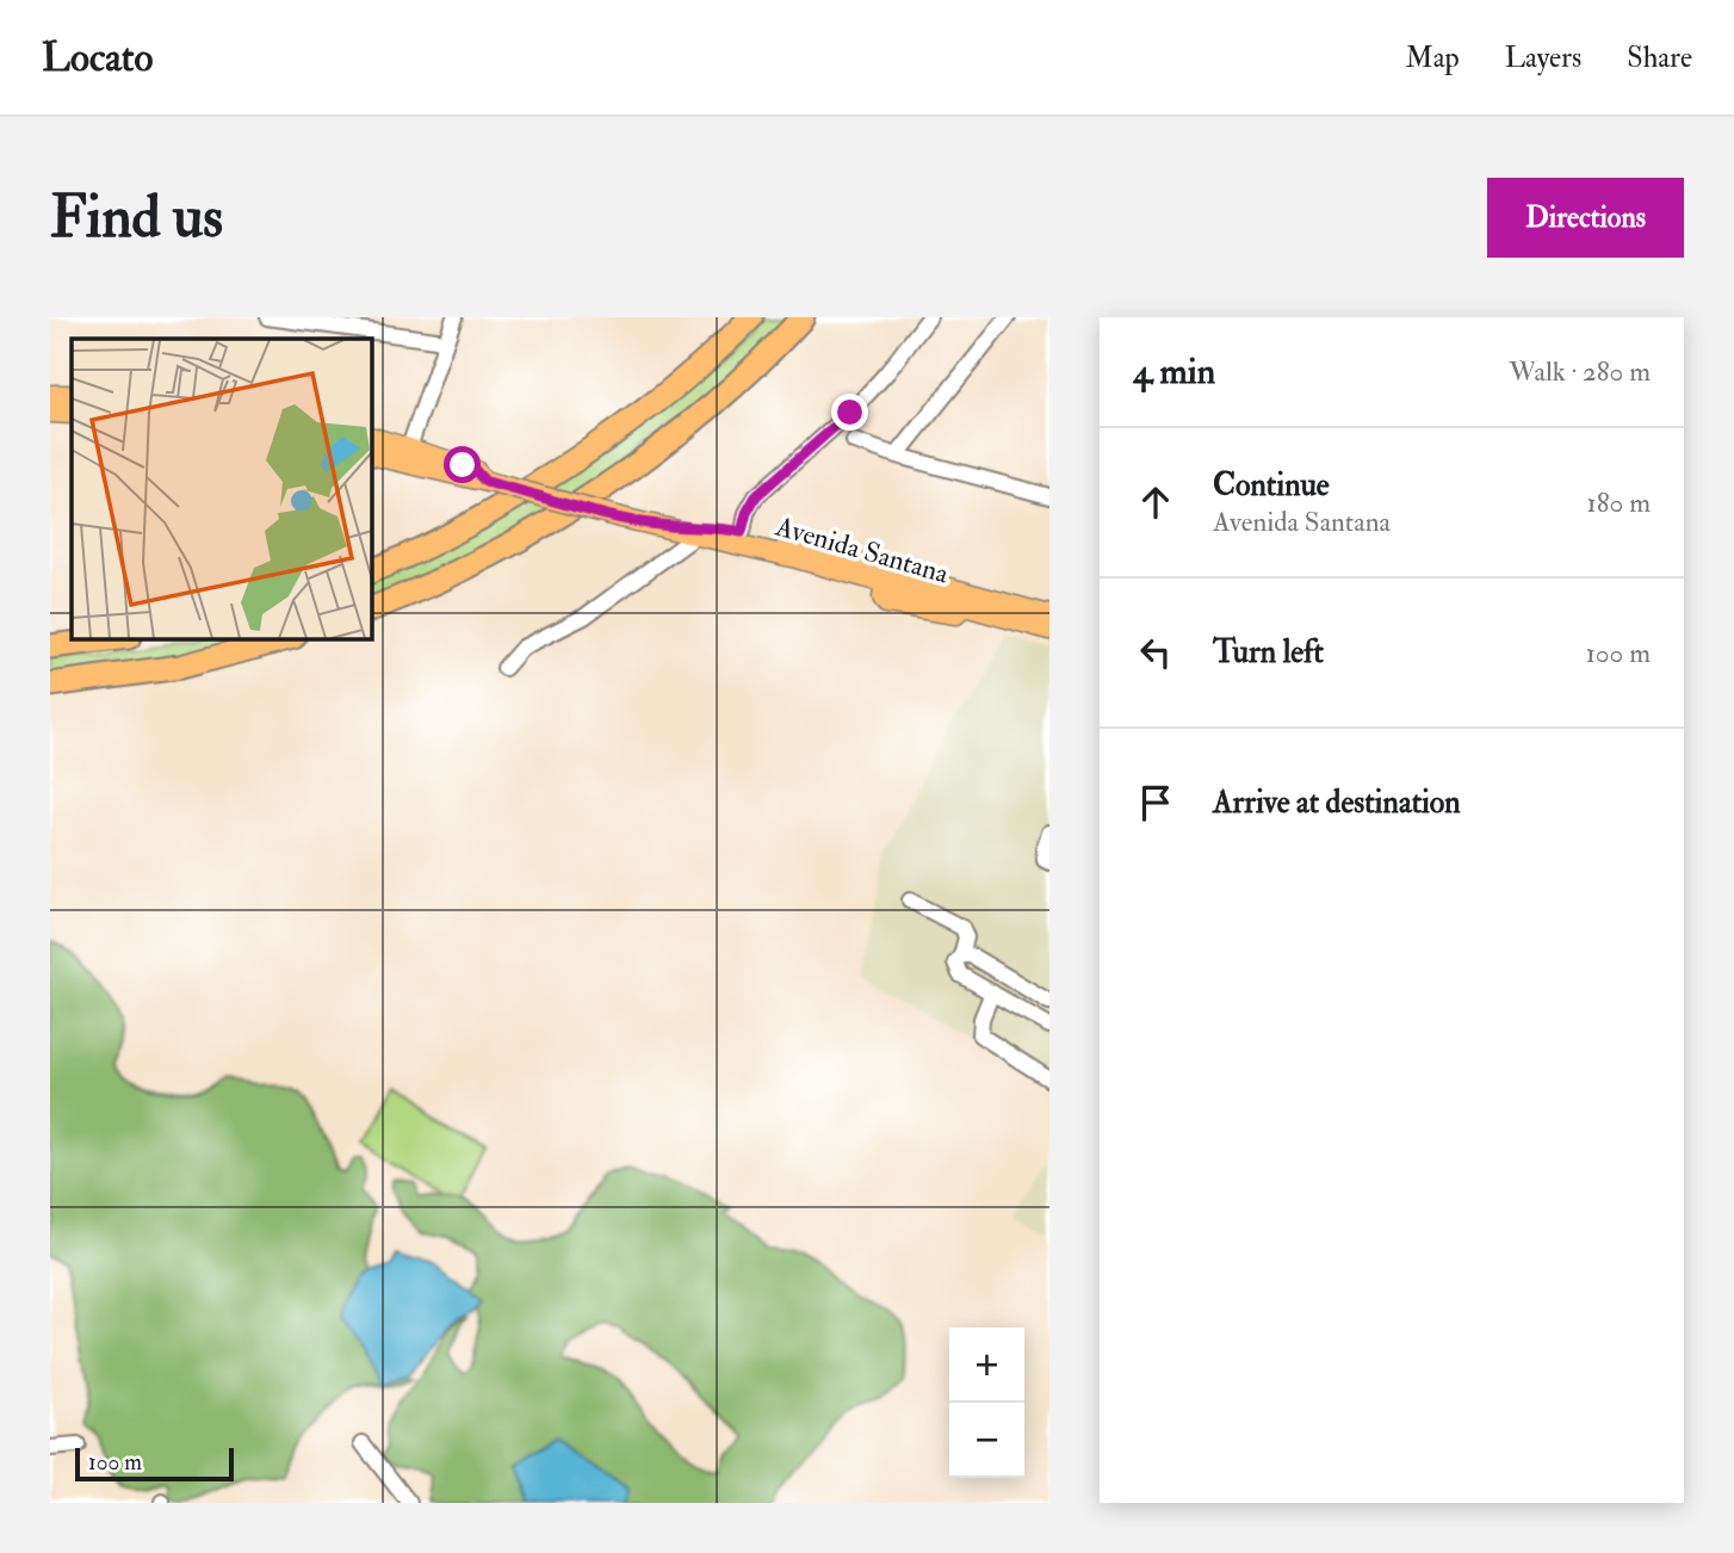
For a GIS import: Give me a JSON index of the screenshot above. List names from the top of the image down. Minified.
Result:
{"streets":{"main road":["Avenida Santana"]},"scale_bar":"100 m","page":{"header":"Locato","nav":["Map","Layers","Share"],"buttons":"Directions","title":"Find us","heading":["4 min","Walk · 280 m"],"list":[["Continue","Avenida Santana","180 m"],["Turn left","100 m"],"Arrive at destination"],"map_buttons":["+","−"],"scale":"100 m"}}
